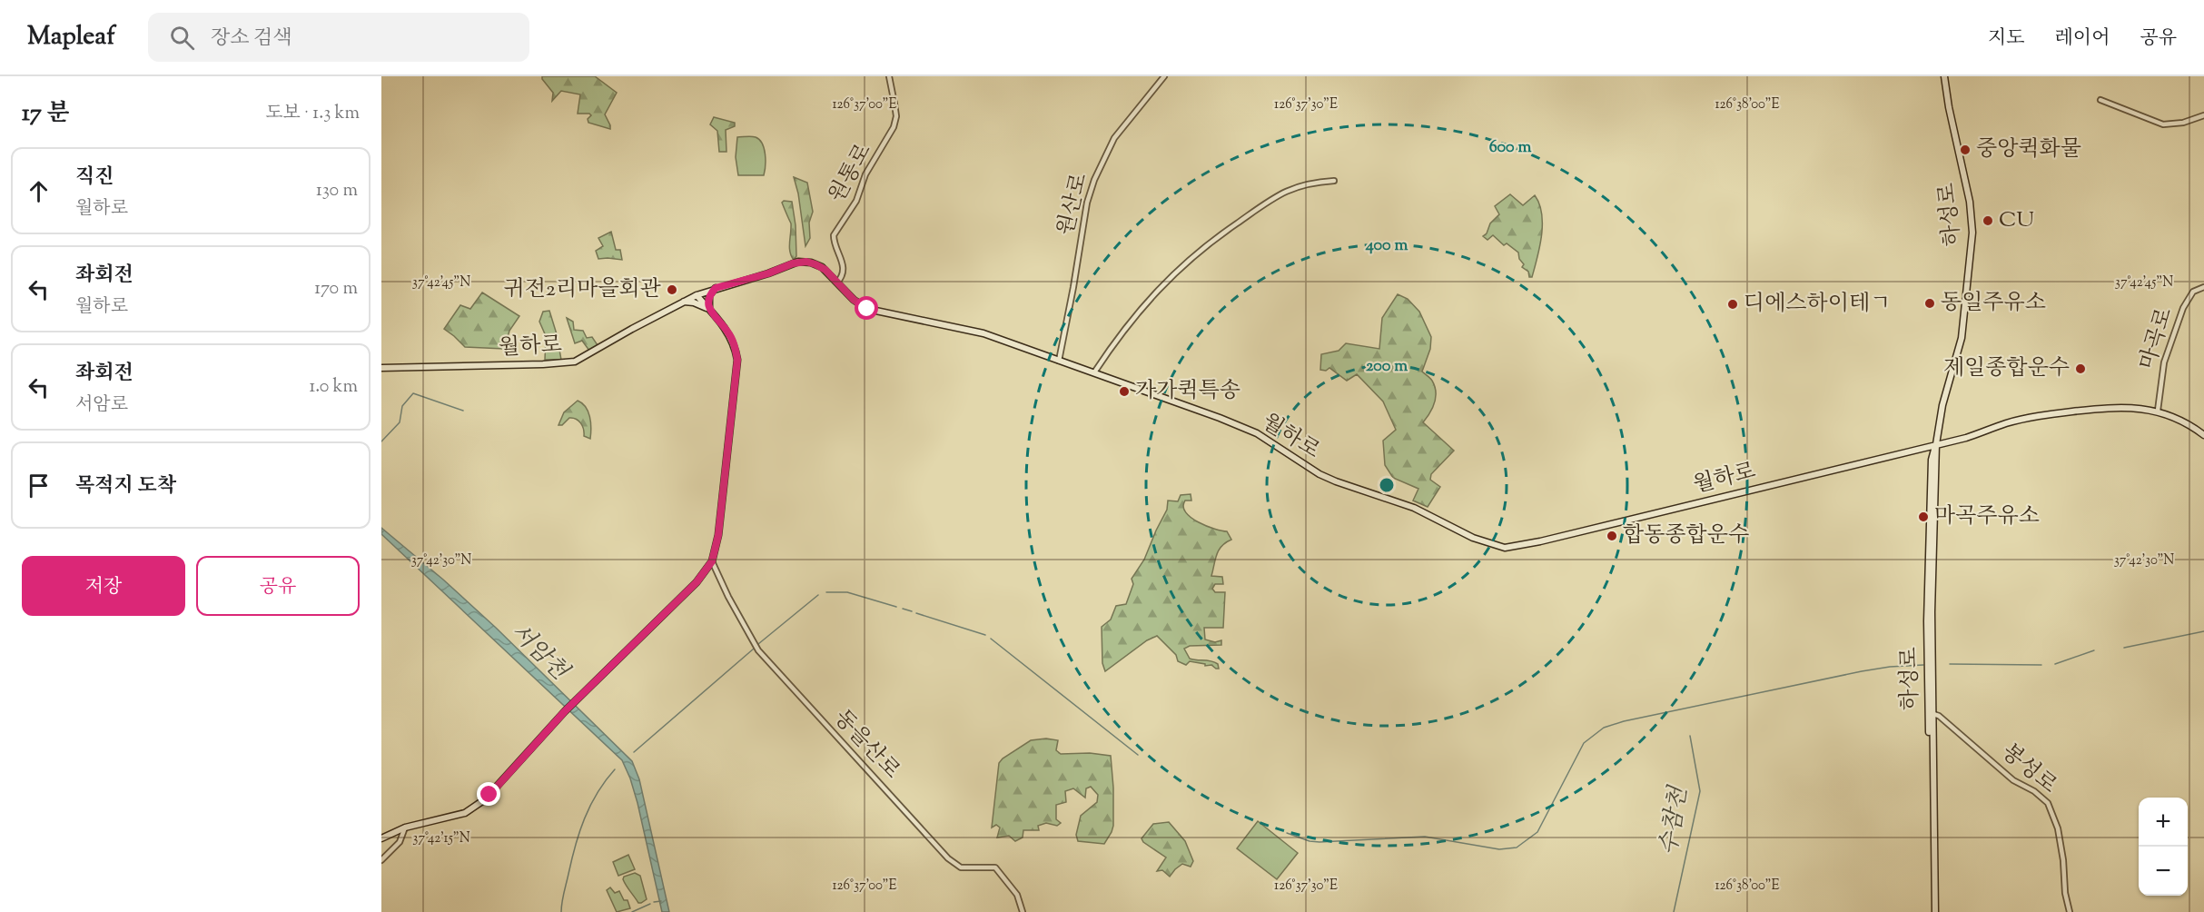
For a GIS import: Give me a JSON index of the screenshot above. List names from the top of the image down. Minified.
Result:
{"streets":{"street":["원통로","원산로","하성로","마곡로","월하로","동을산로","봉성로"]},"crossings":[["원통로","월하로"],["원산로","월하로"],["하성로","월하로"],["하성로","봉성로"],["마곡로","월하로"]],"water":["서암천","수참천"],"places":["중앙퀵화물","CU","귀전2리마을회관","동일주유소","디에스하이테ㄱ","제일종합운수","가가퀵특송","마곡주유소","합동종합운수"],"page":{"header":"Mapleaf","search":"장소 검색","nav":["지도","레이어","공유"],"heading":["17 분","도보 · 1.3 km"],"list":[["직진","월하로","130 m"],["좌회전","월하로","170 m"],["좌회전","서암로","1.0 km"],"목적지 도착"],"buttons":["저장","공유"],"map_buttons":["+","−"]},"coordinates":["126°37'00\"E","126°37'30\"E","126°38'00\"E","37°42'45\"N","37°42'30\"N","37°42'15\"N"],"rings":["600 m","400 m","200 m"]}
